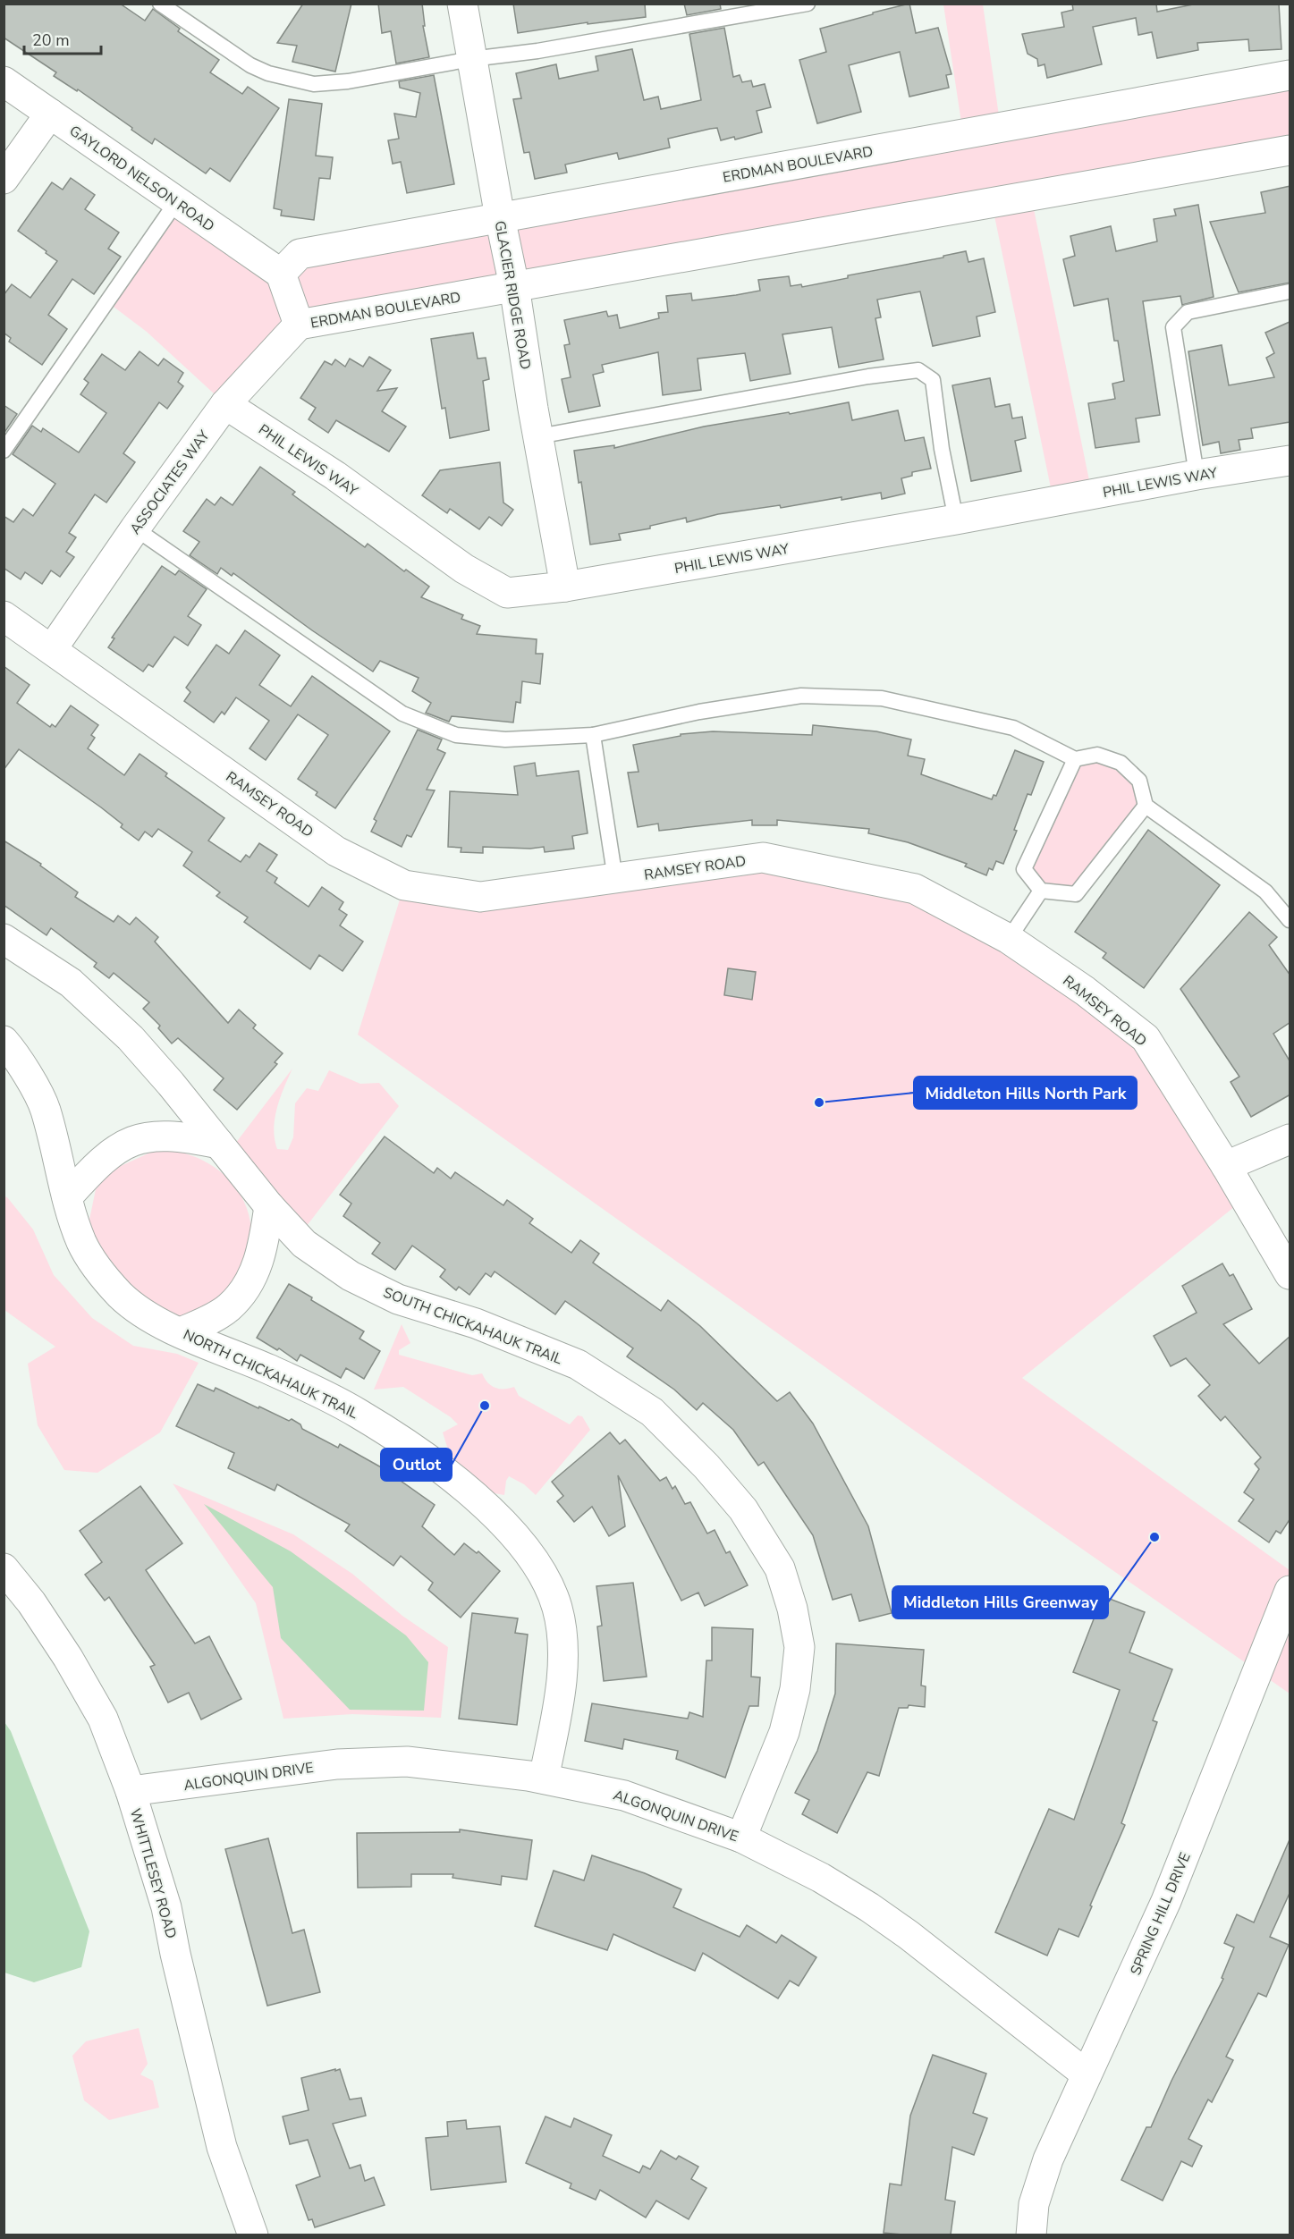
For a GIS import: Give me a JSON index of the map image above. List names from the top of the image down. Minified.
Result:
{"streets":{"street":["ERDMAN BOULEVARD","GAYLORD NELSON ROAD","GLACIER RIDGE ROAD","PHIL LEWIS WAY","ASSOCIATES WAY","RAMSEY ROAD","SOUTH CHICKAHAUK TRAIL","NORTH CHICKAHAUK TRAIL","ALGONQUIN DRIVE","WHITTLESEY ROAD","SPRING HILL DRIVE"]},"crossings":[["ERDMAN BOULEVARD","GAYLORD NELSON ROAD"],["ERDMAN BOULEVARD","GLACIER RIDGE ROAD"],["ERDMAN BOULEVARD","ASSOCIATES WAY"],["GLACIER RIDGE ROAD","PHIL LEWIS WAY"],["PHIL LEWIS WAY","ASSOCIATES WAY"],["ASSOCIATES WAY","RAMSEY ROAD"],["SOUTH CHICKAHAUK TRAIL","ALGONQUIN DRIVE"],["NORTH CHICKAHAUK TRAIL","ALGONQUIN DRIVE"],["ALGONQUIN DRIVE","WHITTLESEY ROAD"],["ALGONQUIN DRIVE","SPRING HILL DRIVE"]],"places":["Middleton Hills North Park","Outlot","Middleton Hills Greenway"],"scale_bar":"20 m"}
